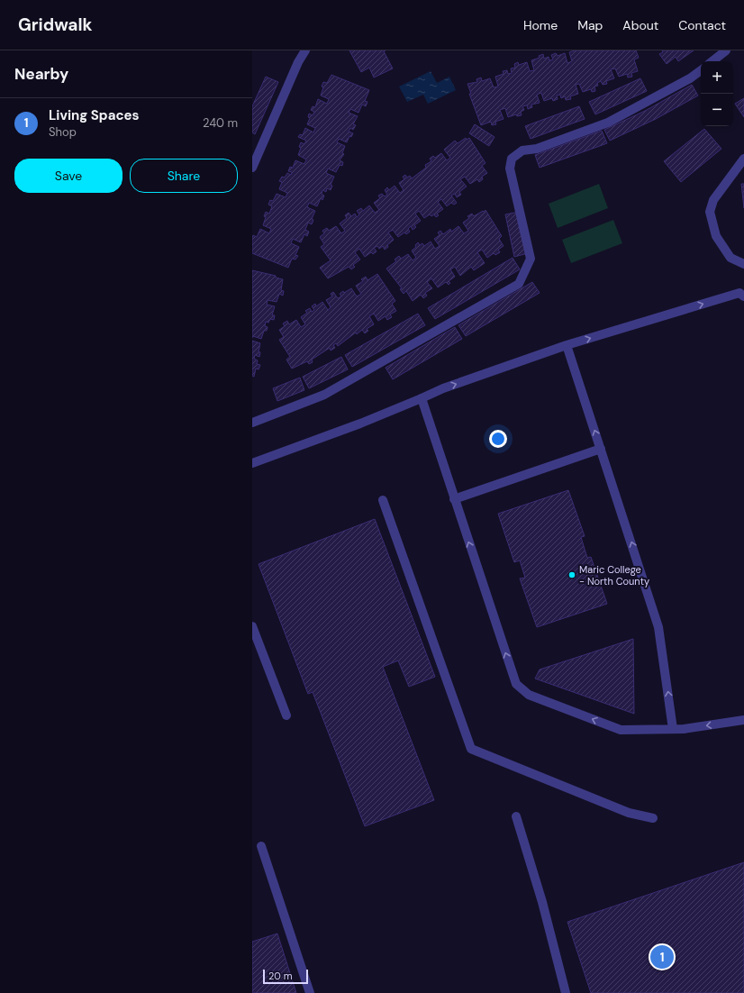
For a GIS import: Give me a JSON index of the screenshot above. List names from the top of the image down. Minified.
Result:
{"places":["Maric College - North County"],"scale_bar":"20 m","page":{"header":"Gridwalk","nav":["Home","Map","About","Contact"],"heading":"Nearby","map_buttons":["+","−"],"list":[{"mark":"1","name":"Living Spaces","note":"Shop","value":"240 m"}],"buttons":["Save","Share"],"pins":"1","scale":"20 m"}}
